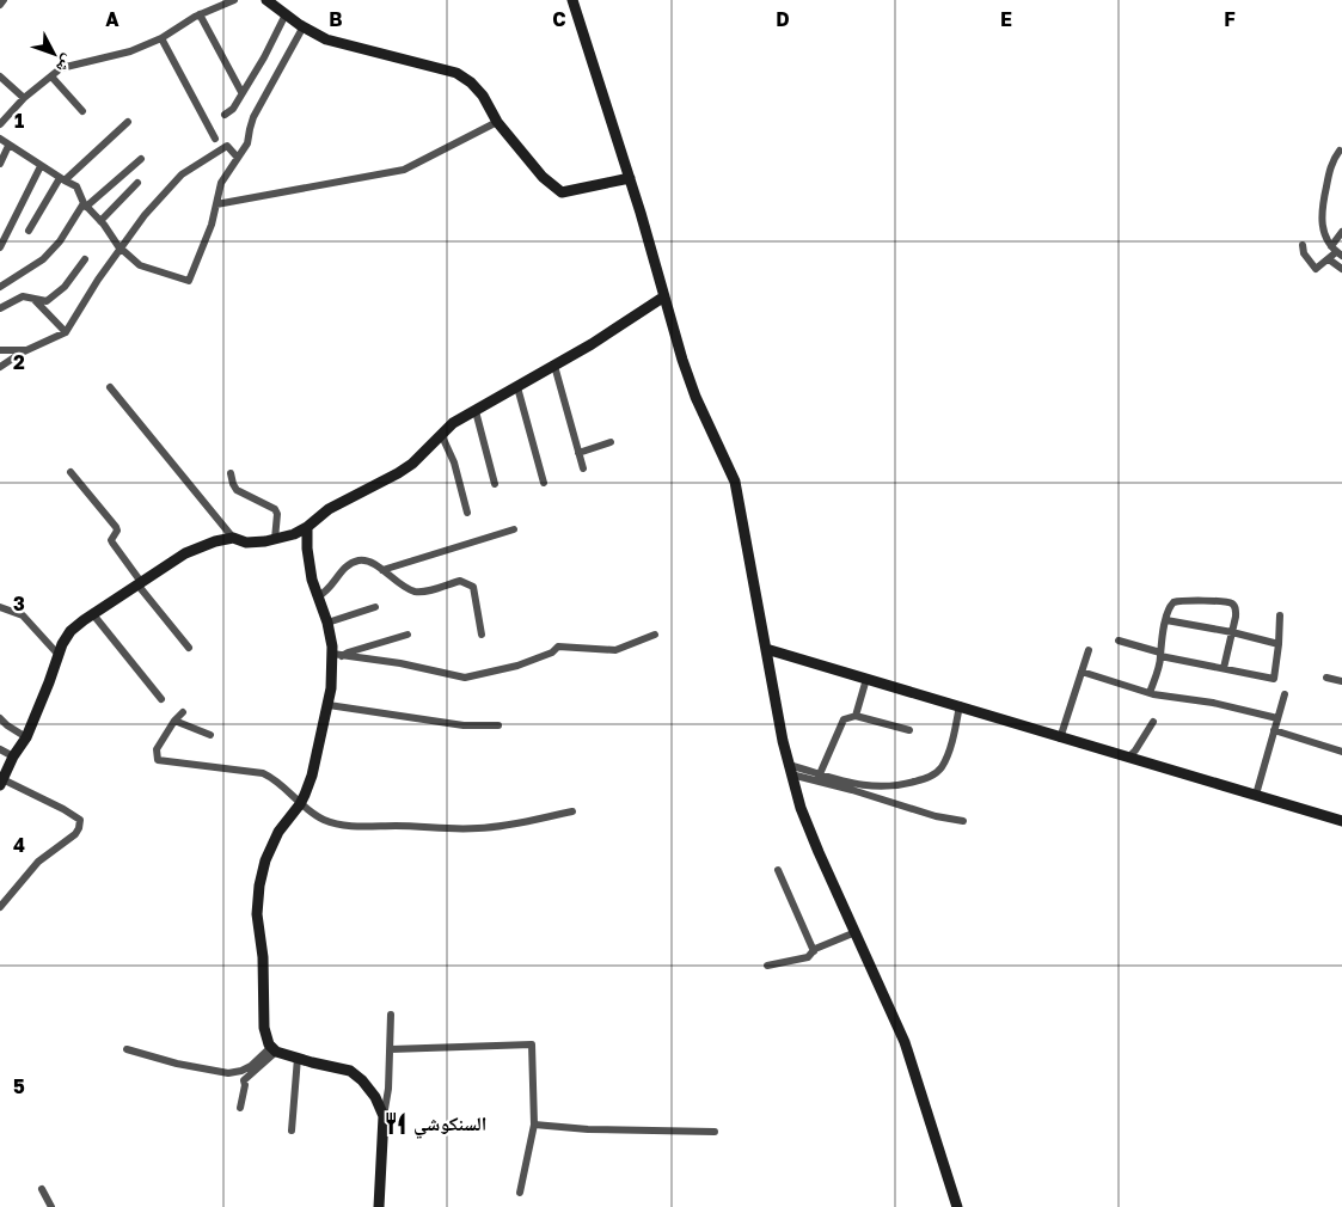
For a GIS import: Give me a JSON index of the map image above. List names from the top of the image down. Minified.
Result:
{"places":{"restaurant":["السنكوشي"]},"north":"bottom right","grid":{"columns":["A","B","C","D","E","F"],"rows":["1","2","3","4","5"]}}
